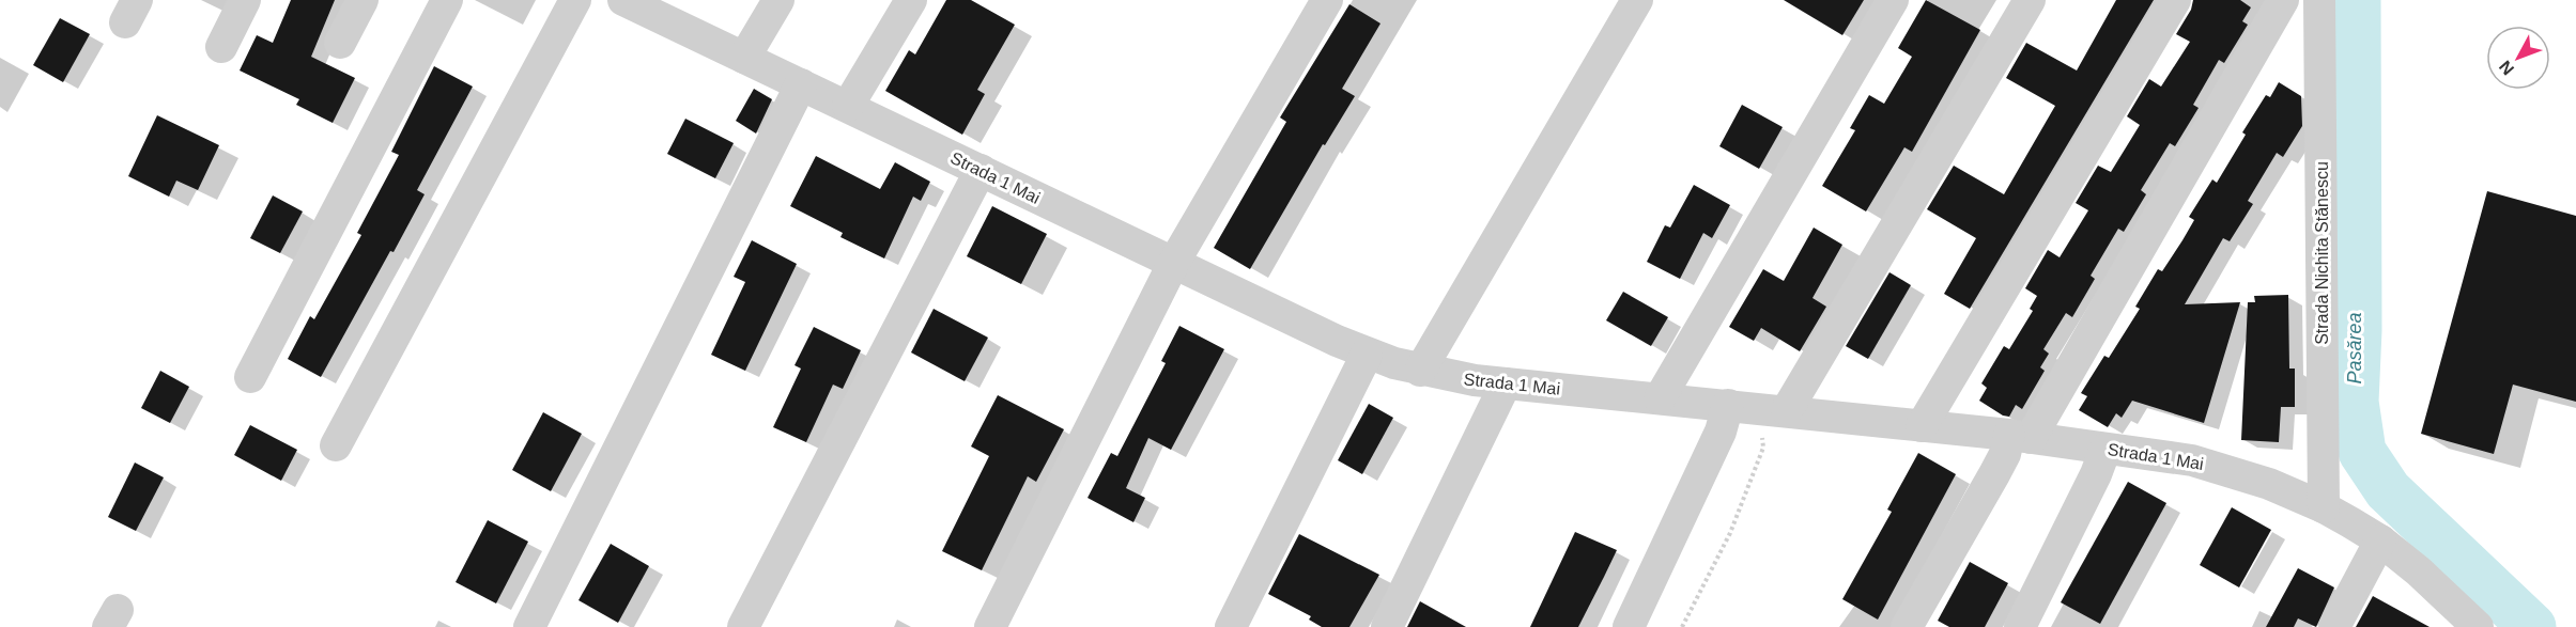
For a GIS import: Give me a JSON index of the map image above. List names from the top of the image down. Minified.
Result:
{"streets":{"street":["Strada 1 Mai","Strada Nichita Stănescu"]},"crossings":[["Strada 1 Mai","Strada Nichita Stănescu"]],"water":["Pasărea"],"north":"bottom left"}
